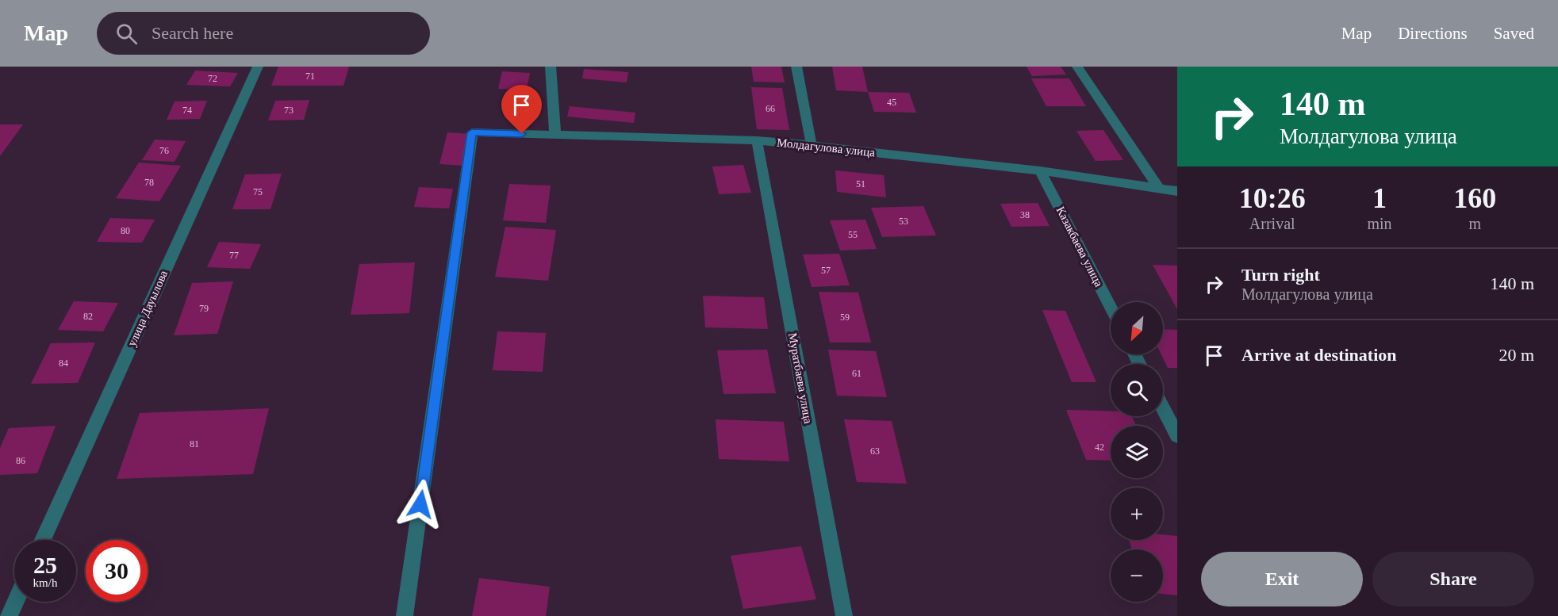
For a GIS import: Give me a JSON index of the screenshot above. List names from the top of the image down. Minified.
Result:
{"streets":{"street":["Молдагулова улица","Казакбаева улица","улица Дауылова","Муратбаева улица"]},"crossings":[["Молдагулова улица","Казакбаева улица"],["Молдагулова улица","Муратбаева улица"]],"house_numbers":["71","72","45","66","74","73","76","78","51","75","38","53","80","55","77","57","79","82","59","84","61","81","42","63","86"],"north":"bottom left","page":{"header":"Map","search":"Search here","nav":["Map","Directions","Saved"],"turn":["140 m","Молдагулова улица"],"eta":["10:26","Arrival","1","min","160","m"],"list":[{"name":"Turn right","note":"Молдагулова улица","value":"140 m"},{"name":"Arrive at destination","value":"20 m"}],"map_buttons":["+","−"],"speed":"25 km/h","limit":"30","buttons":["Exit","Share"]}}
